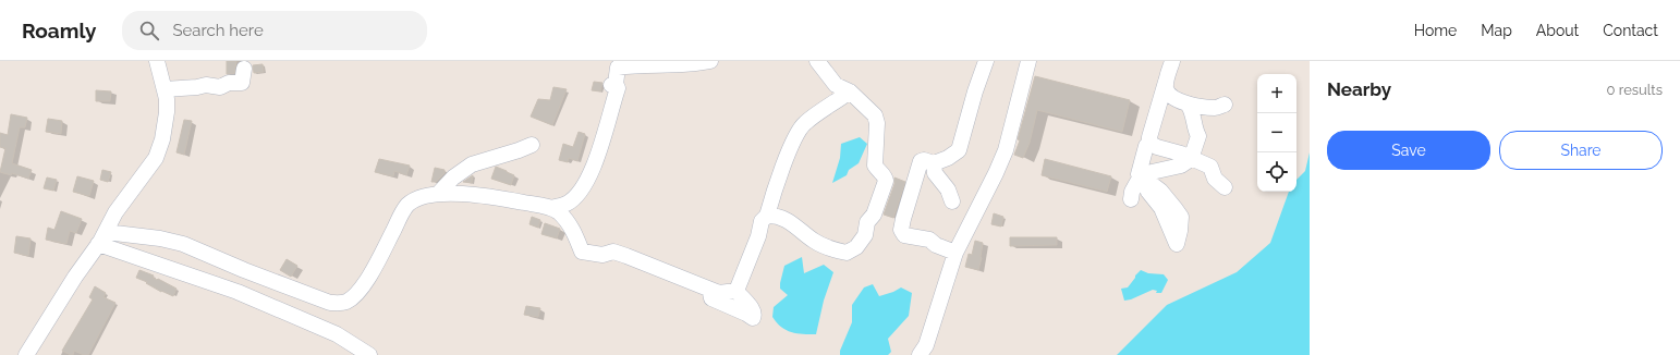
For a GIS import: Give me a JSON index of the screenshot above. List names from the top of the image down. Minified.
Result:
{"page":{"header":"Roamly","search":"Search here","nav":["Home","Map","About","Contact"],"heading":["Nearby","0 results"],"map_buttons":["+","−"],"buttons":["Save","Share"]}}
